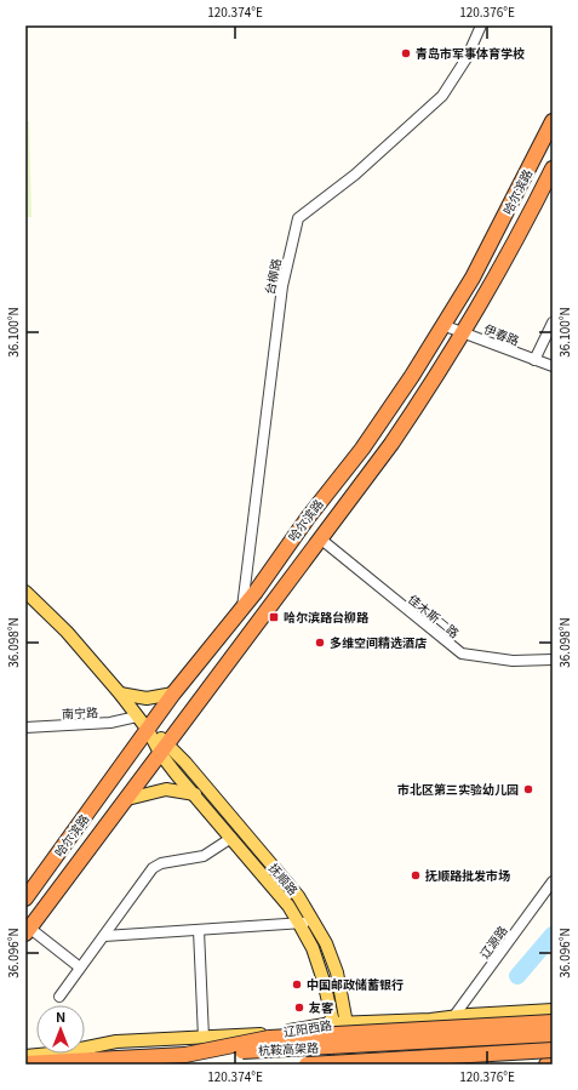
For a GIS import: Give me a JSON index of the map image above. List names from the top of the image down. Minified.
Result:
{"streets":{"highway":["哈尔滨路","杭鞍高架路"],"main road":["抚顺路","辽阳西路"],"street":["台柳路","伊春路","佳木斯二路","南宁路","辽源路"]},"crossings":[["哈尔滨路","台柳路"],["哈尔滨路","伊春路"],["哈尔滨路","佳木斯二路"],["哈尔滨路","抚顺路"],["南宁路","抚顺路"],["抚顺路","辽阳西路"],["辽源路","辽阳西路"]],"places":{"other":["青岛市军事体育学校","多维空间精选酒店","市北区第三实验幼儿园","抚顺路批发市场","中国邮政储蓄银行","友客"],"transit":["哈尔滨路台柳路"]},"north":"top","coordinates":["120.374°E","120.376°E","36.100°N","36.098°N","36.096°N"]}
